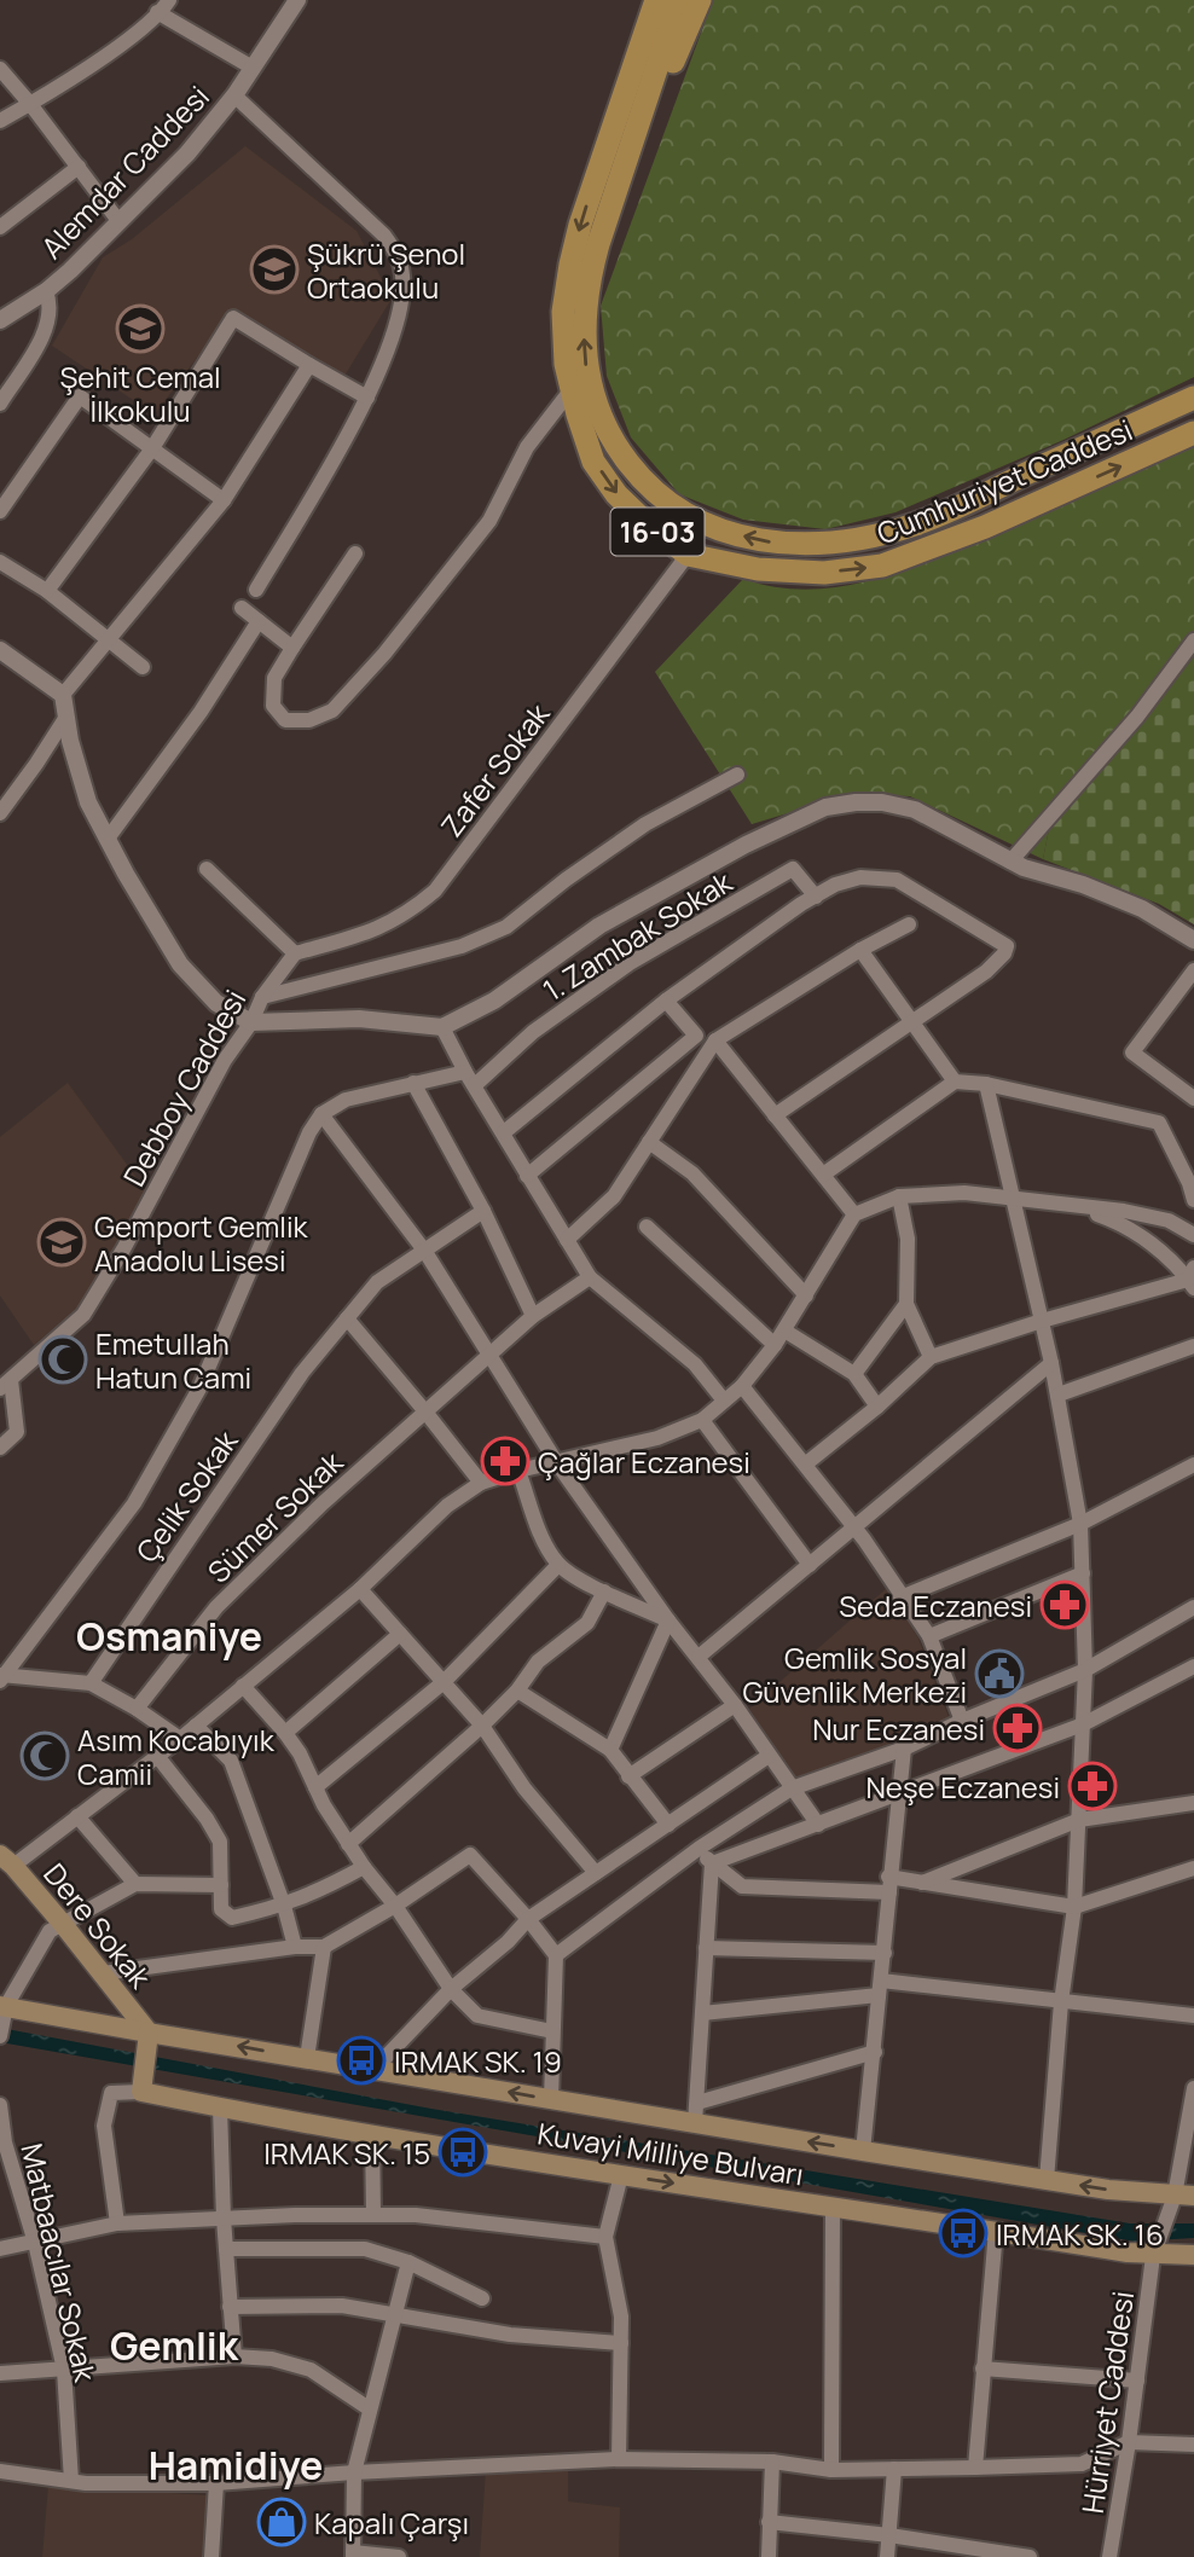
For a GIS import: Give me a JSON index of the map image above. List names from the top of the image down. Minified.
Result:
{"streets":{"main road":["Cumhuriyet Caddesi","16-03","Dere Sokak","Kuvayi Milliye Bulvarı"],"street":["Alemdar Caddesi","Zafer Sokak","1. Zambak Sokak","Debboy Caddesi","Çelik Sokak","Sümer Sokak","Matbaacılar Sokak","Hürriyet Caddesi"]},"crossings":[["Cumhuriyet Caddesi","Zafer Sokak"],["Zafer Sokak","Debboy Caddesi"],["Dere Sokak","Kuvayi Milliye Bulvarı"],["Kuvayi Milliye Bulvarı","Hürriyet Caddesi"]],"districts":["Osmaniye","Gemlik","Hamidiye"],"places":{"school or university":["Şükrü Şenol Ortaokulu","Şehit Cemal İlkokulu","Gemport Gemlik Anadolu Lisesi"],"mosque":["Emetullah Hatun Cami","Asım Kocabıyık Camii"],"pharmacy":["Çağlar Eczanesi","Seda Eczanesi","Nur Eczanesi","Neşe Eczanesi"],"public building":["Gemlik Sosyal Güvenlik Merkezi"],"bus stop":["IRMAK SK. 19","IRMAK SK. 15","IRMAK SK. 16"],"shop":["Kapalı Çarşı"]}}
